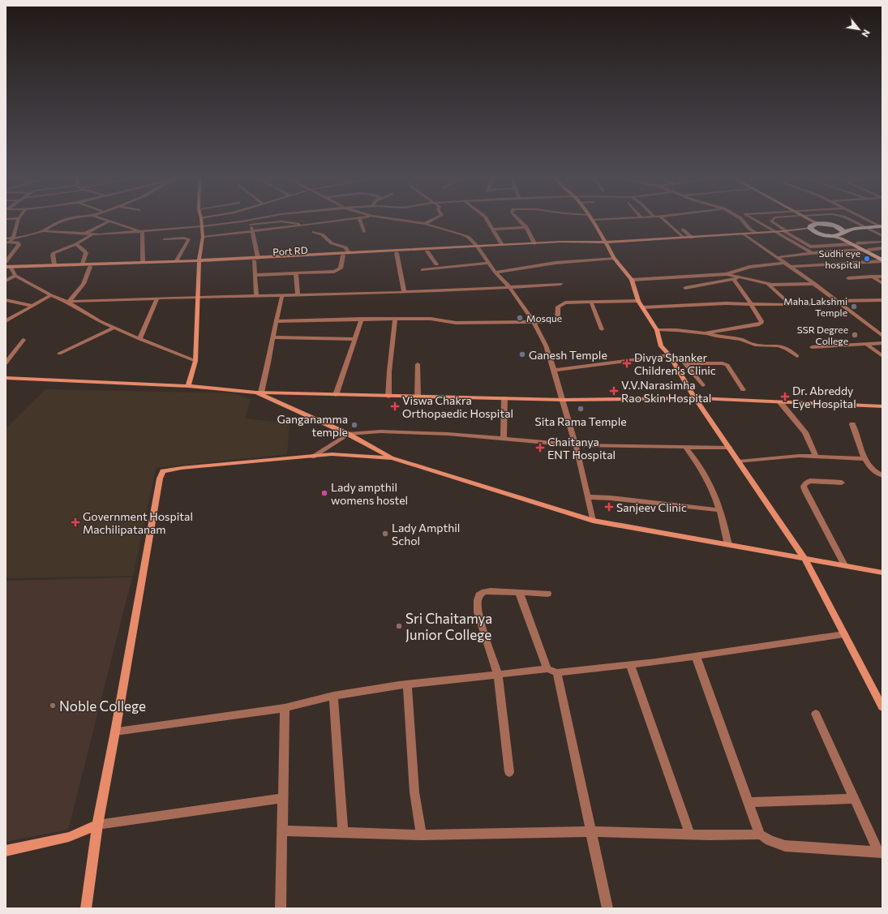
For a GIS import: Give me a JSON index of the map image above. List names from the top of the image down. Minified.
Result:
{"streets":{"street":["Port RD"]},"places":{"other":["Sudhi eye hospital","Maha Lakshmi Temple","Mosque","SSR Degree College","Ganesh Temple","Sita Rama Temple","Ganganamma temple","Lady ampthil womens hostel","Lady Ampthil Schol","Sri Chaitamya Junior College","Noble College"],"health":["Divya Shanker Children's Clinic","V.V.Narasimha Rao Skin Hospital","Dr. Abreddy Eye Hospital","Viswa Chakra Orthopaedic Hospital","Chaitanya ENT Hospital","Sanjeev Clinic","Government Hospital Machilipatanam"]},"north":"bottom right"}
